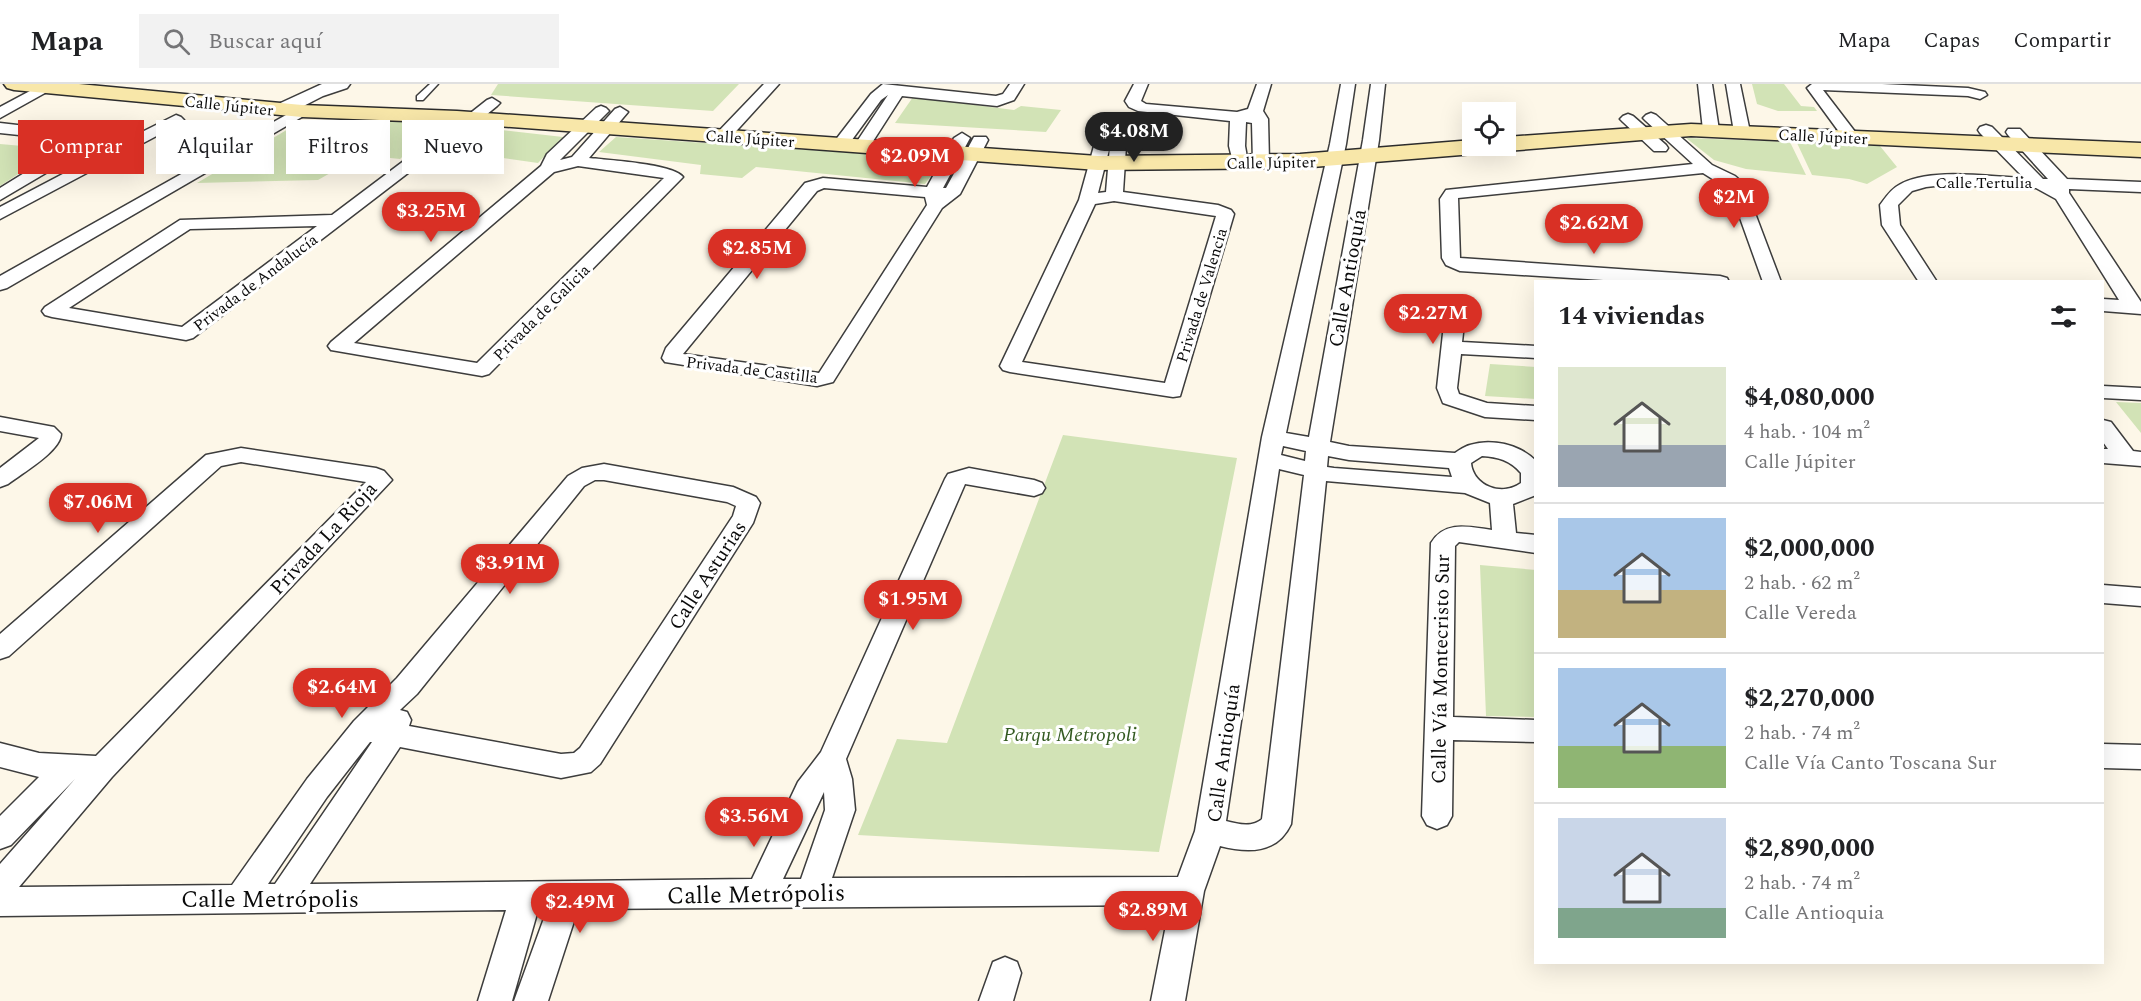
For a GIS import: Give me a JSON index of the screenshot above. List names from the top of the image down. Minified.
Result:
{"streets":{"main road":["Calle Júpiter"],"street":["Calle Tertulia","Calle Antioquía","Privada de Andalucía","Privada de Valencia","Privada de Galicia","Privada de Castilla","Privada La Rioja","Calle Asturias","Calle Vía Montecristo Sur","Calle Metrópolis"]},"crossings":[["Calle Júpiter","Calle Antioquía"],["Calle Júpiter","Privada de Andalucía"],["Calle Júpiter","Privada de Galicia"],["Calle Júpiter","Privada de Castilla"],["Calle Asturias","Calle Metrópolis"]],"parks":["Parqu Metropoli"],"page":{"header":"Mapa","search":"Buscar aquí","nav":["Mapa","Capas","Compartir"],"price":["$4.08M","$2.09M","$2M","$3.25M","$2.62M","$2.85M","$2.27M","$7.06M","$3.91M","$1.95M","$2.64M","$3.56M","$2.49M","$2.89M"],"chip":["Comprar","Alquilar","Filtros","Nuevo"],"heading":"14 viviendas","list":[{"name":"$4,080,000","note":"4 hab. · 104 m² · Calle Júpiter"},{"name":"$2,000,000","note":"2 hab. · 62 m² · Calle Vereda"},{"name":"$2,270,000","note":"2 hab. · 74 m² · Calle Vía Canto Toscana Sur"},{"name":"$2,890,000","note":"2 hab. · 74 m² · Calle Antioquia"}]}}
